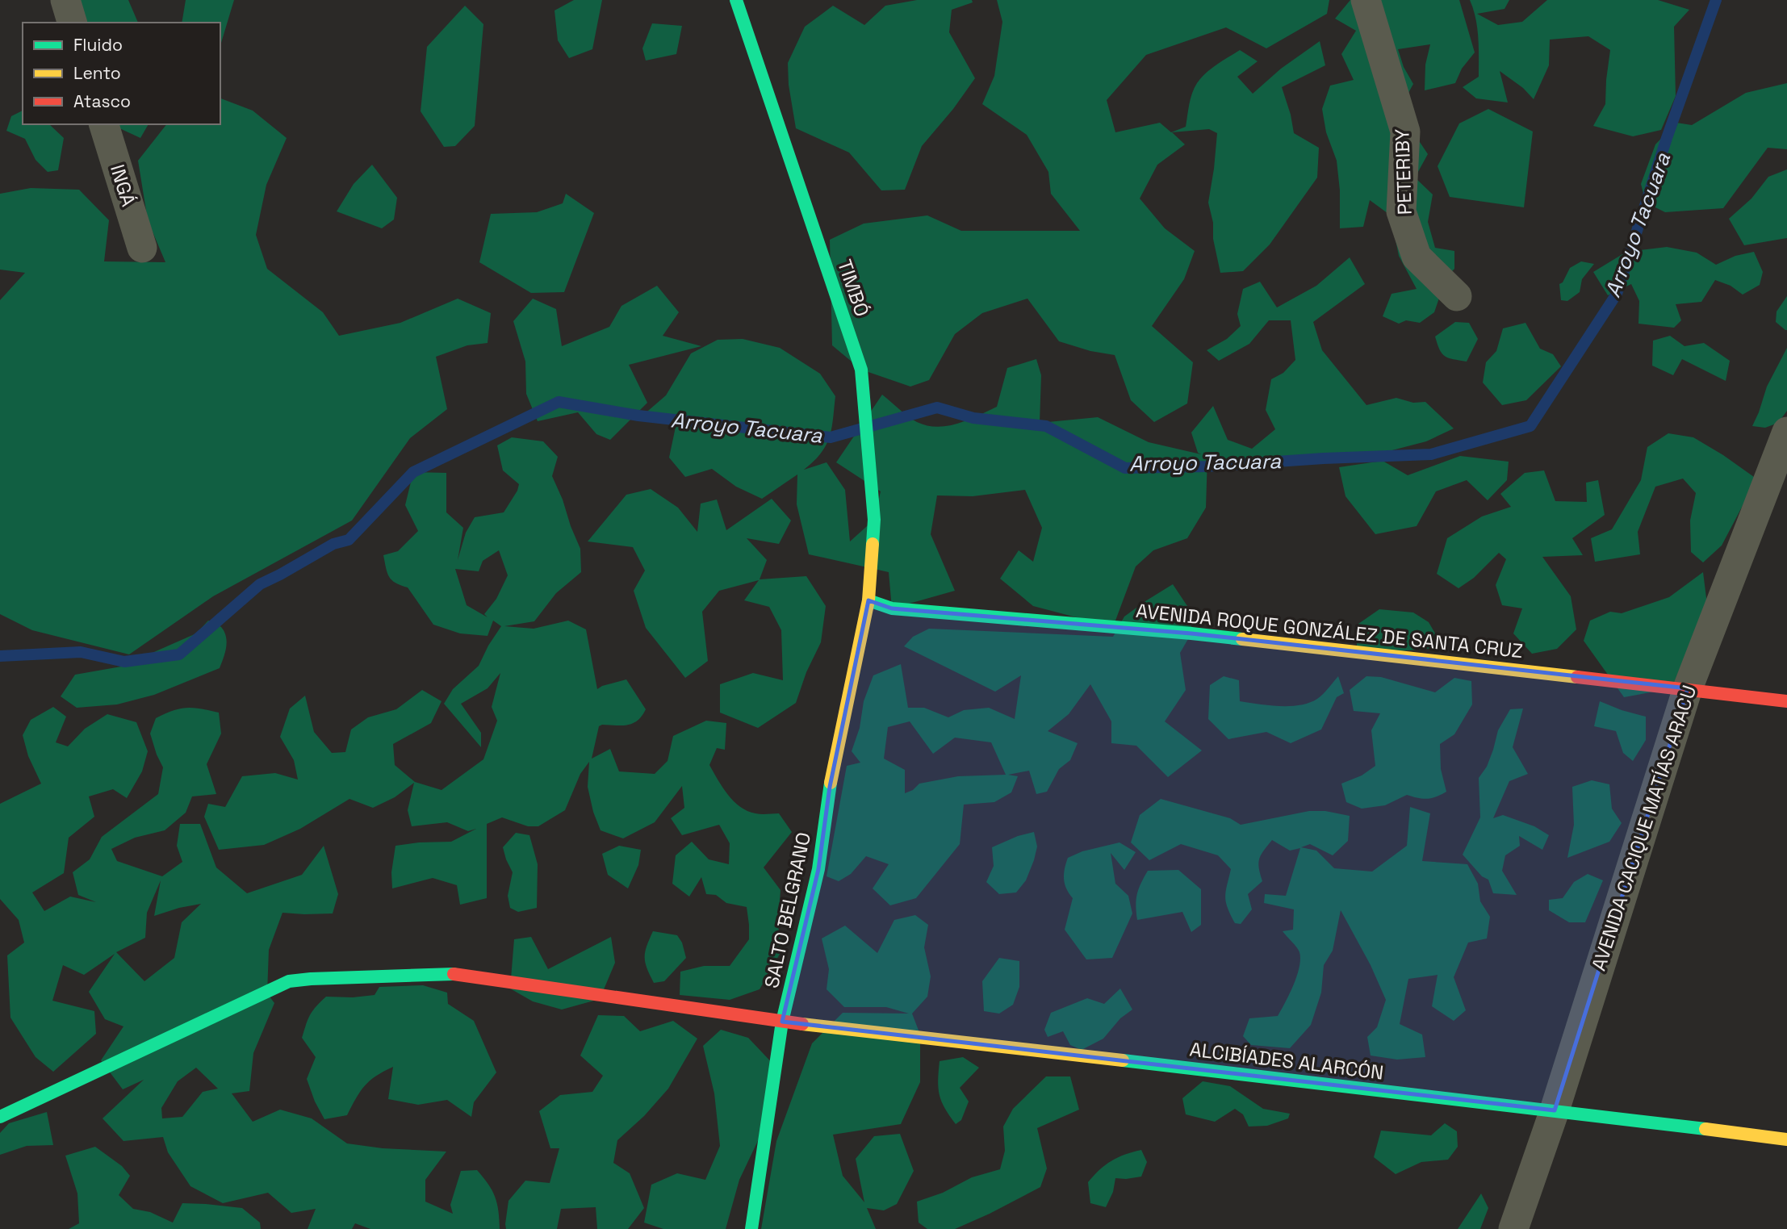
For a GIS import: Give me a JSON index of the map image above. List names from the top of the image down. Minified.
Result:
{"streets":{"street":["PETERIBY","INGÁ","TIMBÓ","AVENIDA ROQUE GONZÁLEZ DE SANTA CRUZ","AVENIDA CACIQUE MATÍAS ARACU","SALTO BELGRANO","ALCIBÍADES ALARCÓN"]},"crossings":[["TIMBÓ","AVENIDA ROQUE GONZÁLEZ DE SANTA CRUZ"],["TIMBÓ","SALTO BELGRANO"],["AVENIDA ROQUE GONZÁLEZ DE SANTA CRUZ","AVENIDA CACIQUE MATÍAS ARACU"],["AVENIDA ROQUE GONZÁLEZ DE SANTA CRUZ","SALTO BELGRANO"],["AVENIDA CACIQUE MATÍAS ARACU","ALCIBÍADES ALARCÓN"],["SALTO BELGRANO","ALCIBÍADES ALARCÓN"]],"water":["Arroyo Tacuara"],"legend":["Fluido","Lento","Atasco"]}
